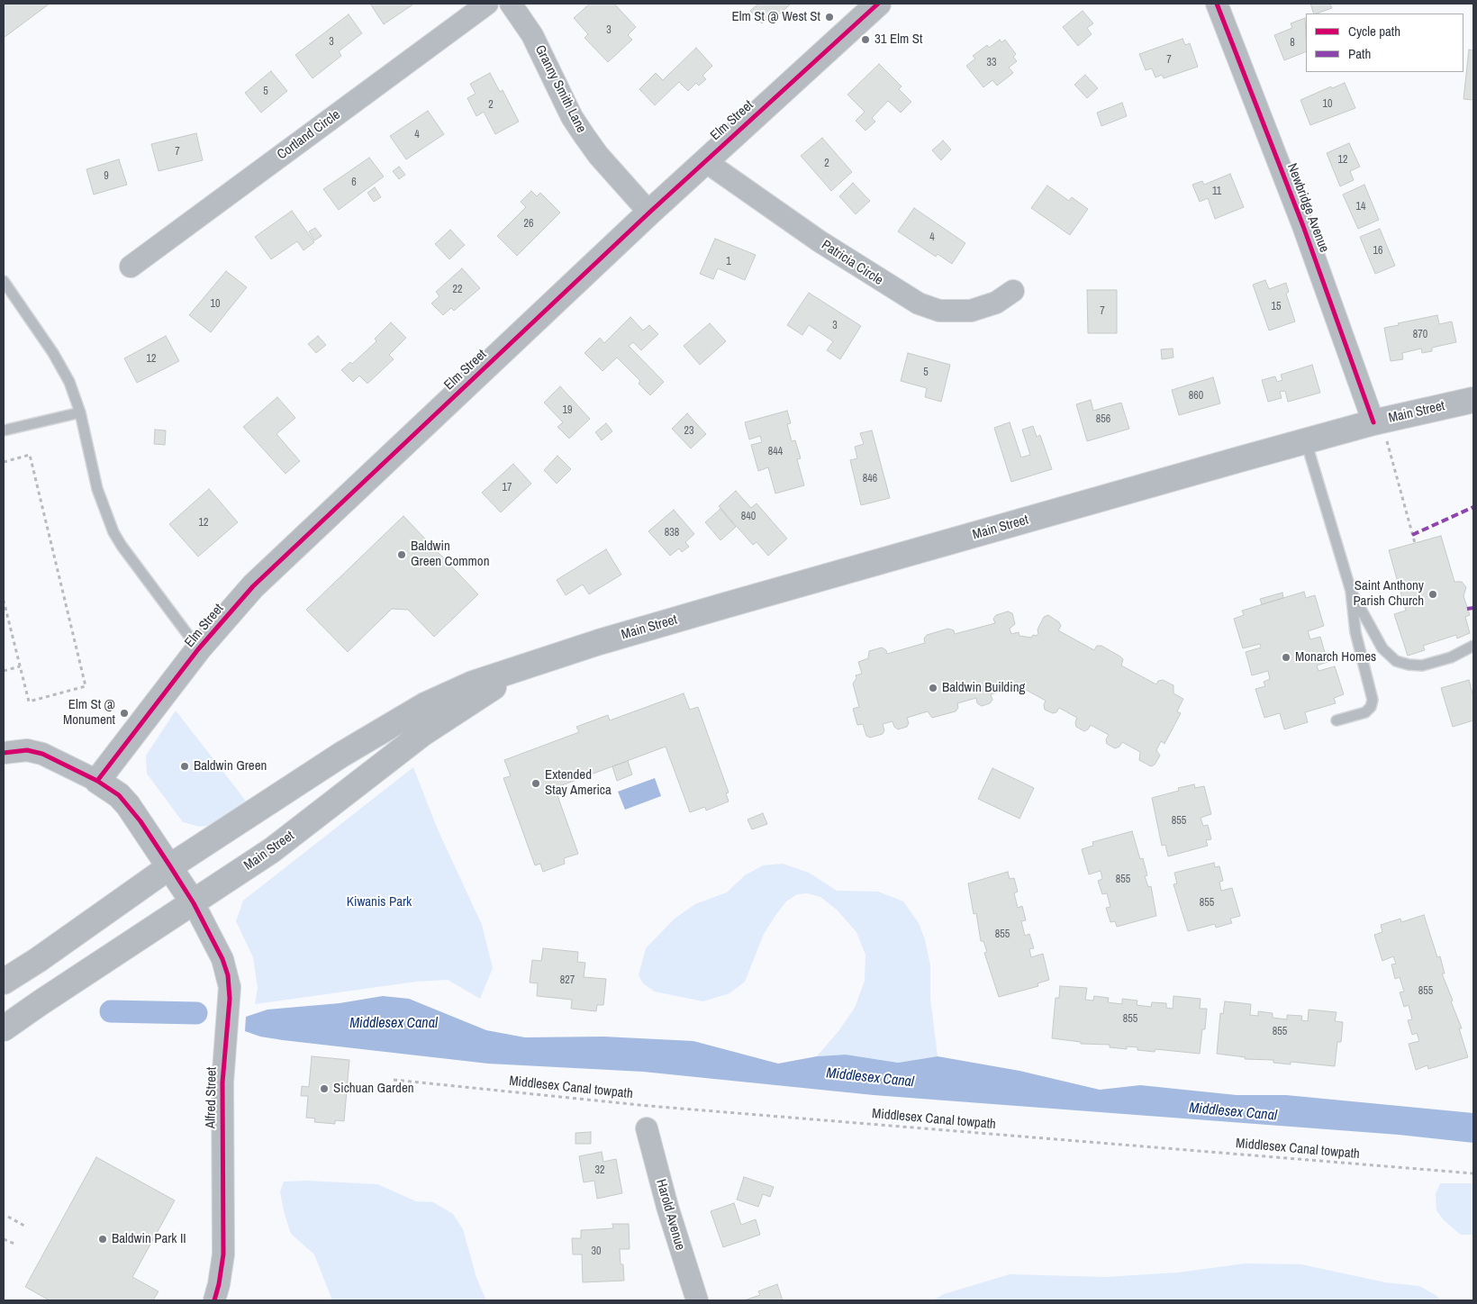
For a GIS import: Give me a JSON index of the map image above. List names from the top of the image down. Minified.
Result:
{"streets":{"main road":["Elm Street","Main Street"],"street":["Granny Smith Lane","Cortland Circle","Newbridge Avenue","Patricia Circle","Alfred Street","Harold Avenue"],"path":["Middlesex Canal towpath"]},"crossings":[["Granny Smith Lane","Elm Street"],["Elm Street","Patricia Circle"],["Newbridge Avenue","Main Street"],["Main Street","Alfred Street"]],"water":["Middlesex Canal"],"parks":["Kiwanis Park"],"places":["Elm St @ West St","31 Elm St","Baldwin Green Common","Saint Anthony Parish Church","Monarch Homes","Baldwin Building","Elm St @ Monument","Baldwin Green","Extended Stay America","Sichuan Garden","Baldwin Park II"],"house_numbers":["3","3","8","7","33","5","10","2","4","7","12","2","9","6","11","14","26","4","16","1","22","10","15","7","3","870","12","5","860","19","856","23","844","846","17","840","12","838","855","855","855","855","827","855","855","855","32","30"],"legend":["Cycle path","Path"]}
